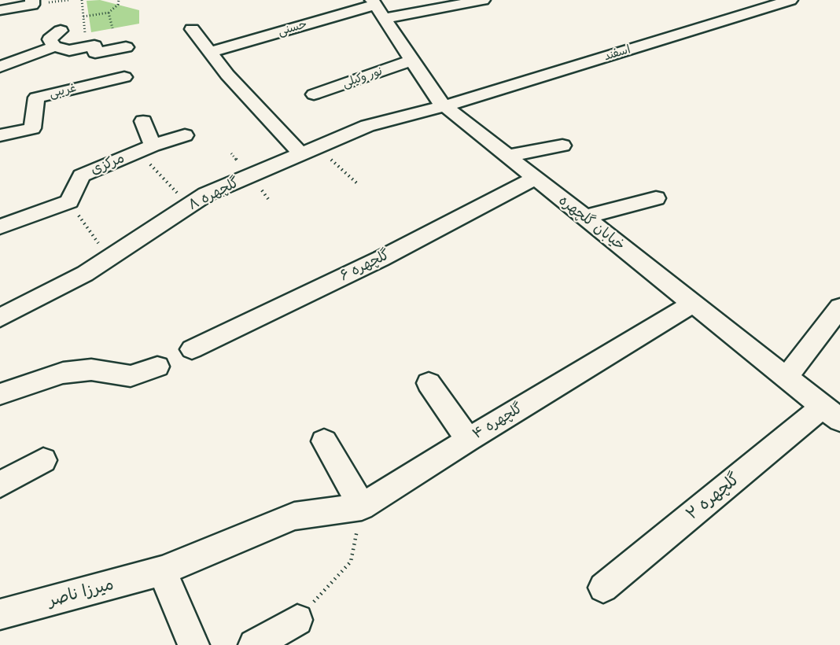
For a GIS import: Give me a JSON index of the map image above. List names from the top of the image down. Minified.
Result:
{"streets":{"street":["حسنی","اسفند","نور وکیلی","غریبی","مرکزی","گلچهره ۸","خیابان گلچهره","گلچهره ۶","گلچهره ۴","گلچهره ۲","میرزا ناصر"]},"crossings":[["حسنی","خیابان گلچهره"],["اسفند","گلچهره ۸"],["اسفند","خیابان گلچهره"],["نور وکیلی","خیابان گلچهره"],["گلچهره ۸","خیابان گلچهره"],["خیابان گلچهره","گلچهره ۶"],["خیابان گلچهره","گلچهره ۴"],["خیابان گلچهره","گلچهره ۲"],["گلچهره ۴","میرزا ناصر"]]}
